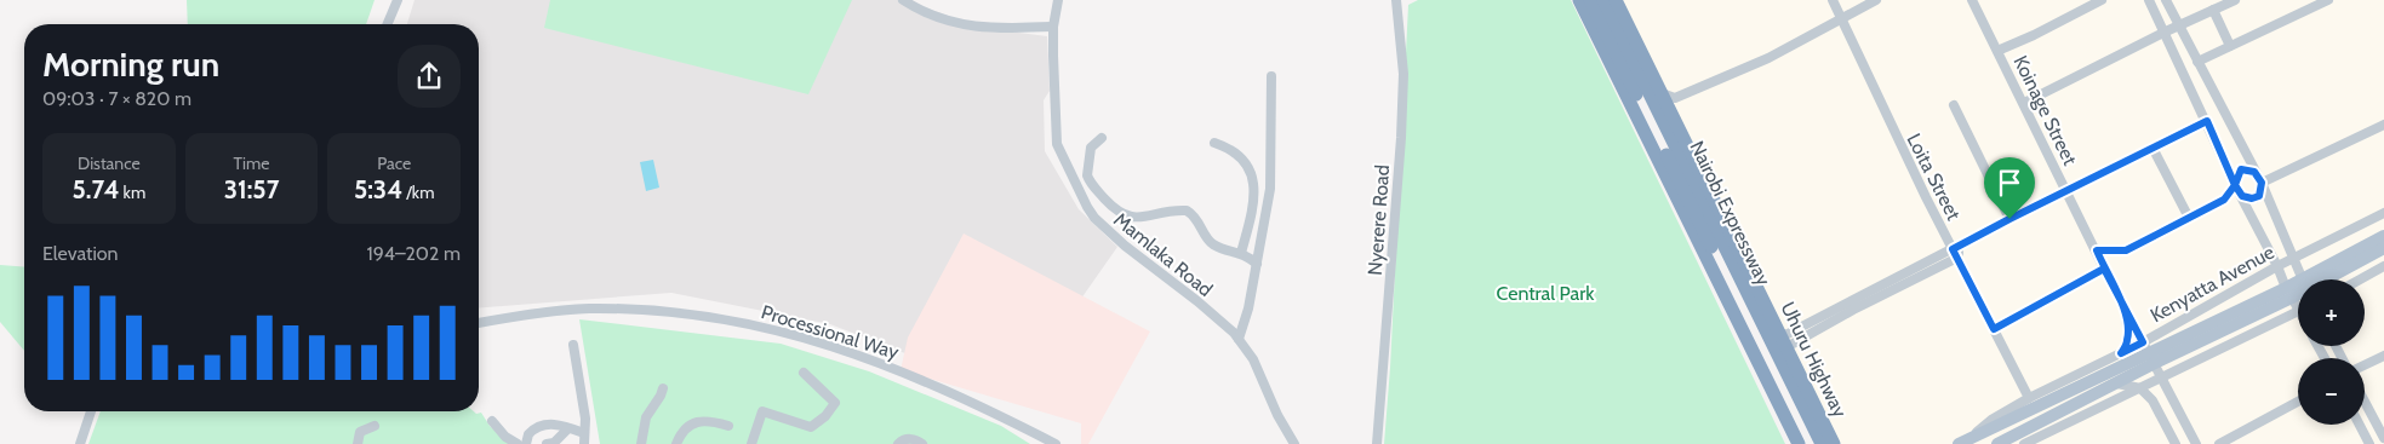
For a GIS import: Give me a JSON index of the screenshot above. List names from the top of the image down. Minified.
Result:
{"streets":{"highway":["Nairobi Expressway","Uhuru Highway"],"main road":["Kenyatta Avenue"],"street":["Koinage Street","Loita Street","Nyerere Road","Mamlaka Road","Processional Way"]},"crossings":[["Koinage Street","Kenyatta Avenue"],["Loita Street","Kenyatta Avenue"]],"parks":["Central Park"],"page":{"heading":["Morning run","09:03 · 7 × 820 m"],"stats":[["Distance","5.74 km"],["Time","31:57"],["Pace","5:34 /km"]],"chart":["Elevation","194–202 m"],"map_buttons":["+","−"]}}
